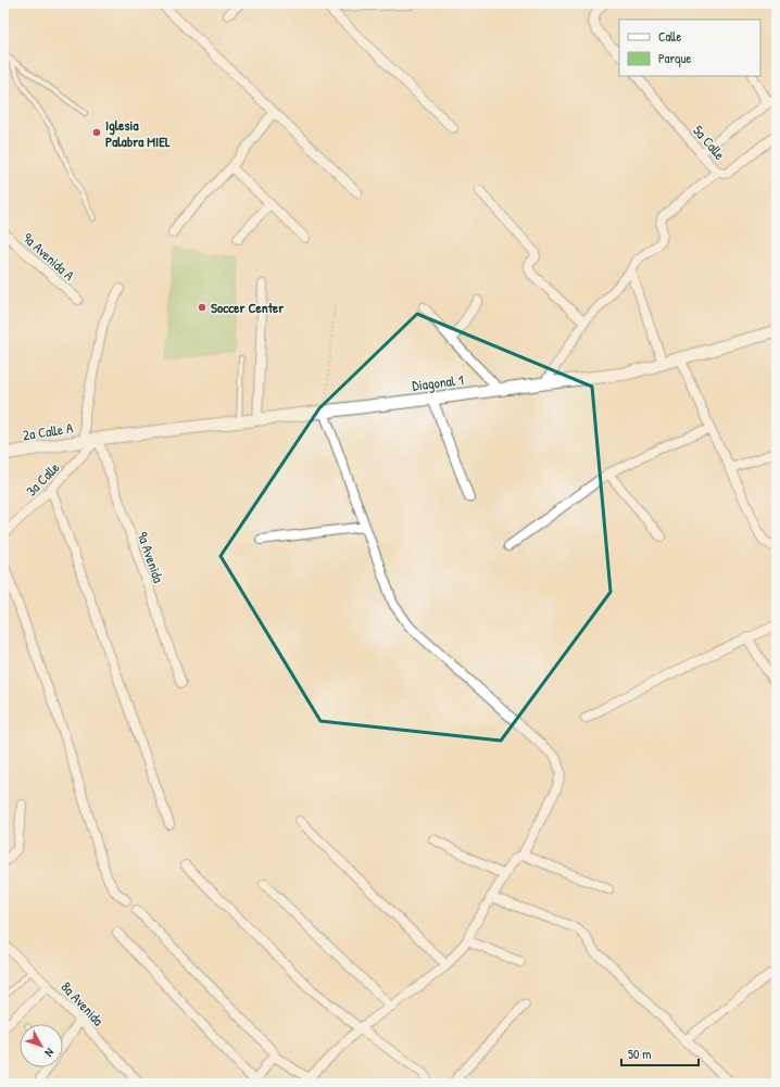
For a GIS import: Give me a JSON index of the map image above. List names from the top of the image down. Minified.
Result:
{"streets":{"street":["5a Calle","9a Avenida A","Diagonal 1","2a Calle A","3a Calle","9a Avenida","8a Avenida"]},"crossings":[["Diagonal 1","2a Calle A"],["Diagonal 1","3a Calle"],["Diagonal 1","9a Avenida"],["2a Calle A","3a Calle"],["2a Calle A","9a Avenida"],["3a Calle","9a Avenida"]],"places":["Iglesia Palabra MIEL","Soccer Center"],"legend":["Calle","Parque"],"scale_bar":"50 m","north":"bottom right"}
